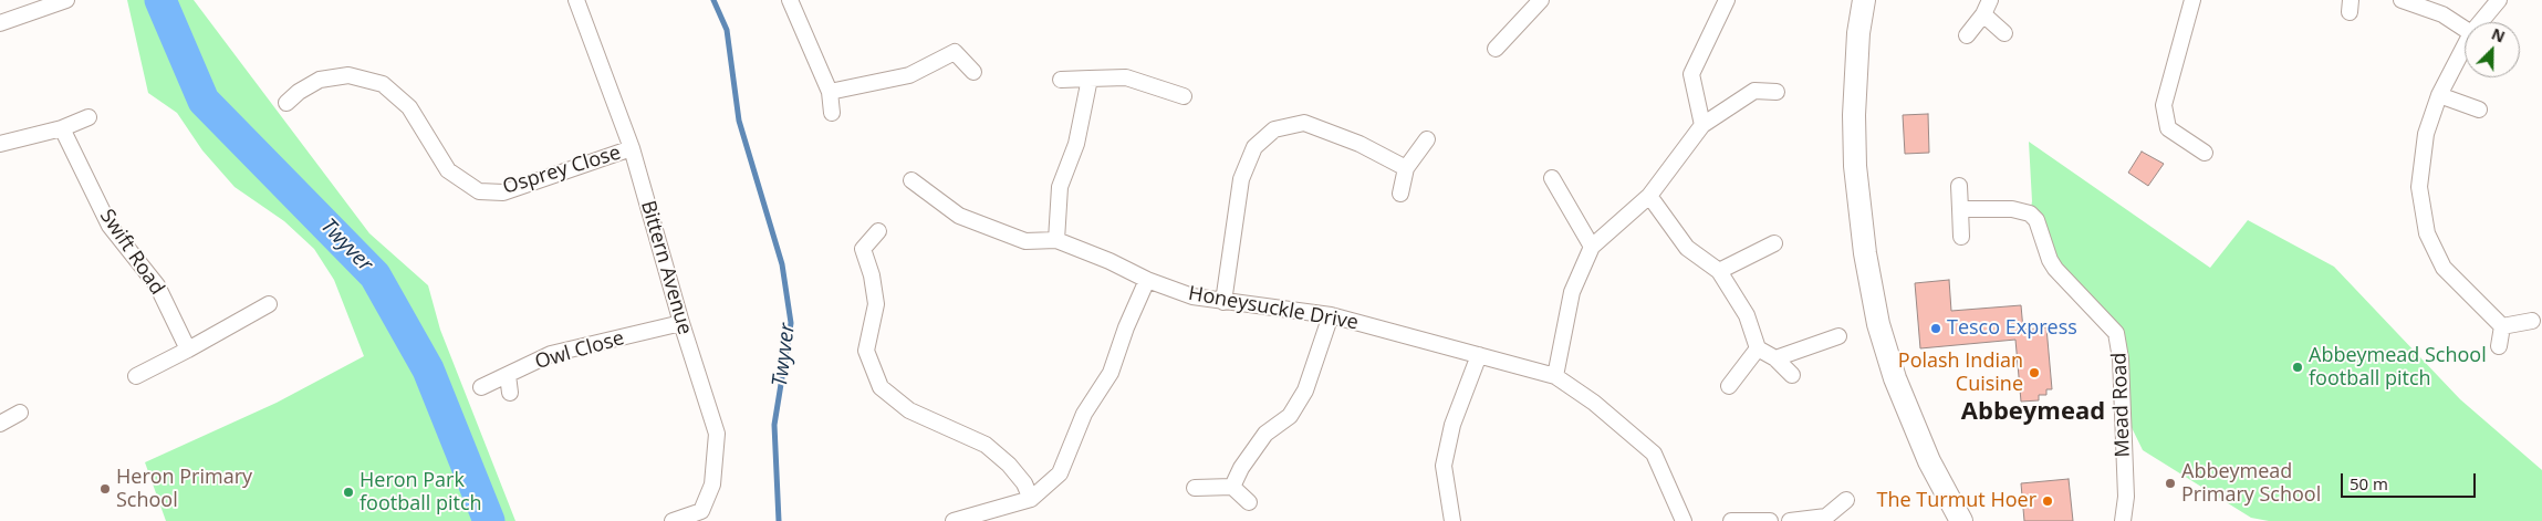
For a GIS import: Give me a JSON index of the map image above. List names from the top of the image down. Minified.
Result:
{"streets":{"street":["Osprey Close","Swift Road","Bittern Avenue","Honeysuckle Drive","Owl Close","Mead Road"]},"crossings":[["Osprey Close","Bittern Avenue"],["Bittern Avenue","Owl Close"]],"districts":["Abbeymead"],"water":["Twyver"],"places":["Tesco Express","Abbeymead School football pitch","Polash Indian Cuisine","Abbeymead Primary School","Heron Primary School","Heron Park football pitch","The Turmut Hoer"],"scale_bar":"50 m","north":"top right"}
